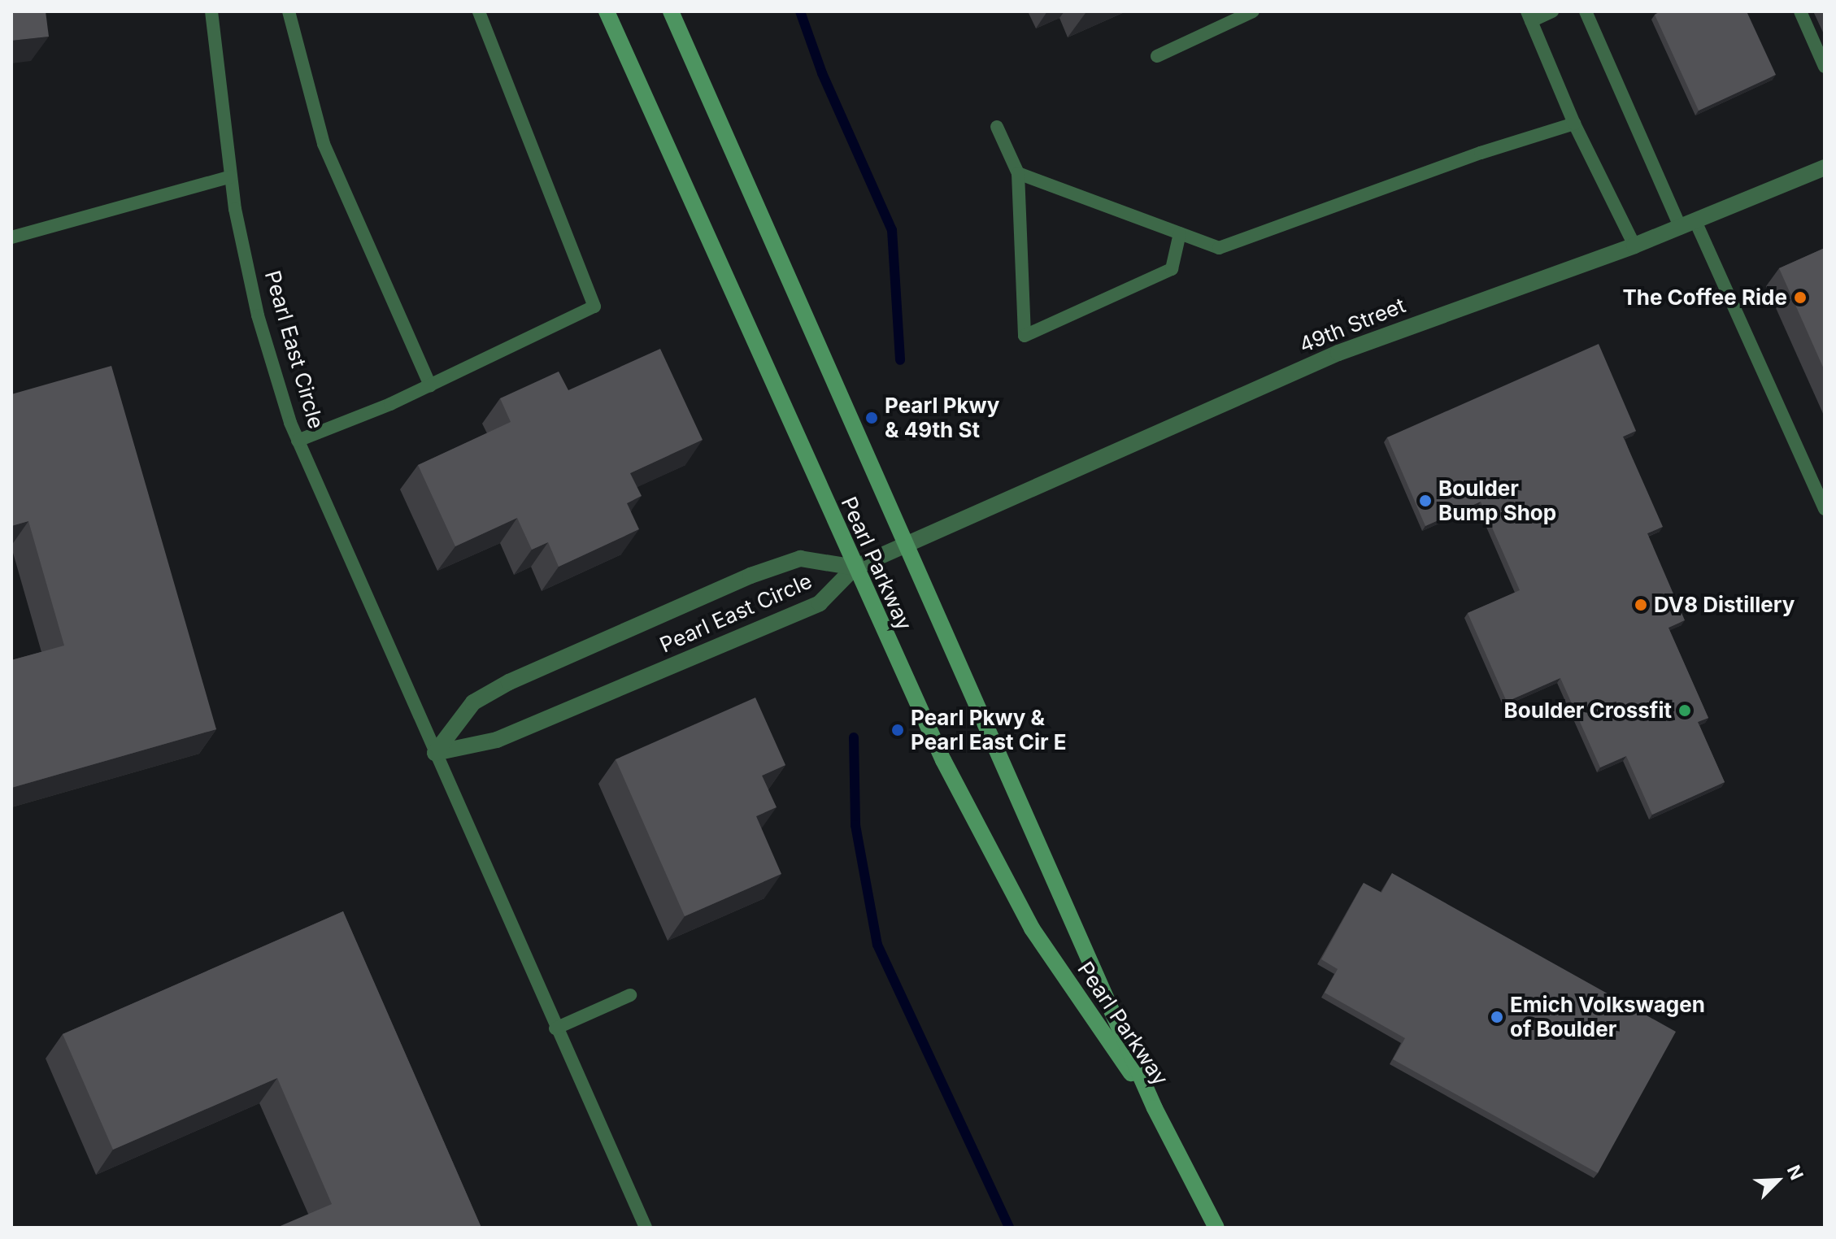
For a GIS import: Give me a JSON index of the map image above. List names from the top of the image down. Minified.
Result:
{"streets":{"main road":["Pearl Parkway"],"street":["49th Street","Pearl East Circle"]},"crossings":[["49th Street","Pearl East Circle"],["49th Street","Pearl Parkway"],["Pearl East Circle","Pearl Parkway"]],"places":["The Coffee Ride","Pearl Pkwy & 49th St","Boulder Bump Shop","DV8 Distillery","Boulder Crossfit","Pearl Pkwy & Pearl East Cir E","Emich Volkswagen of Boulder"],"north":"top right"}
